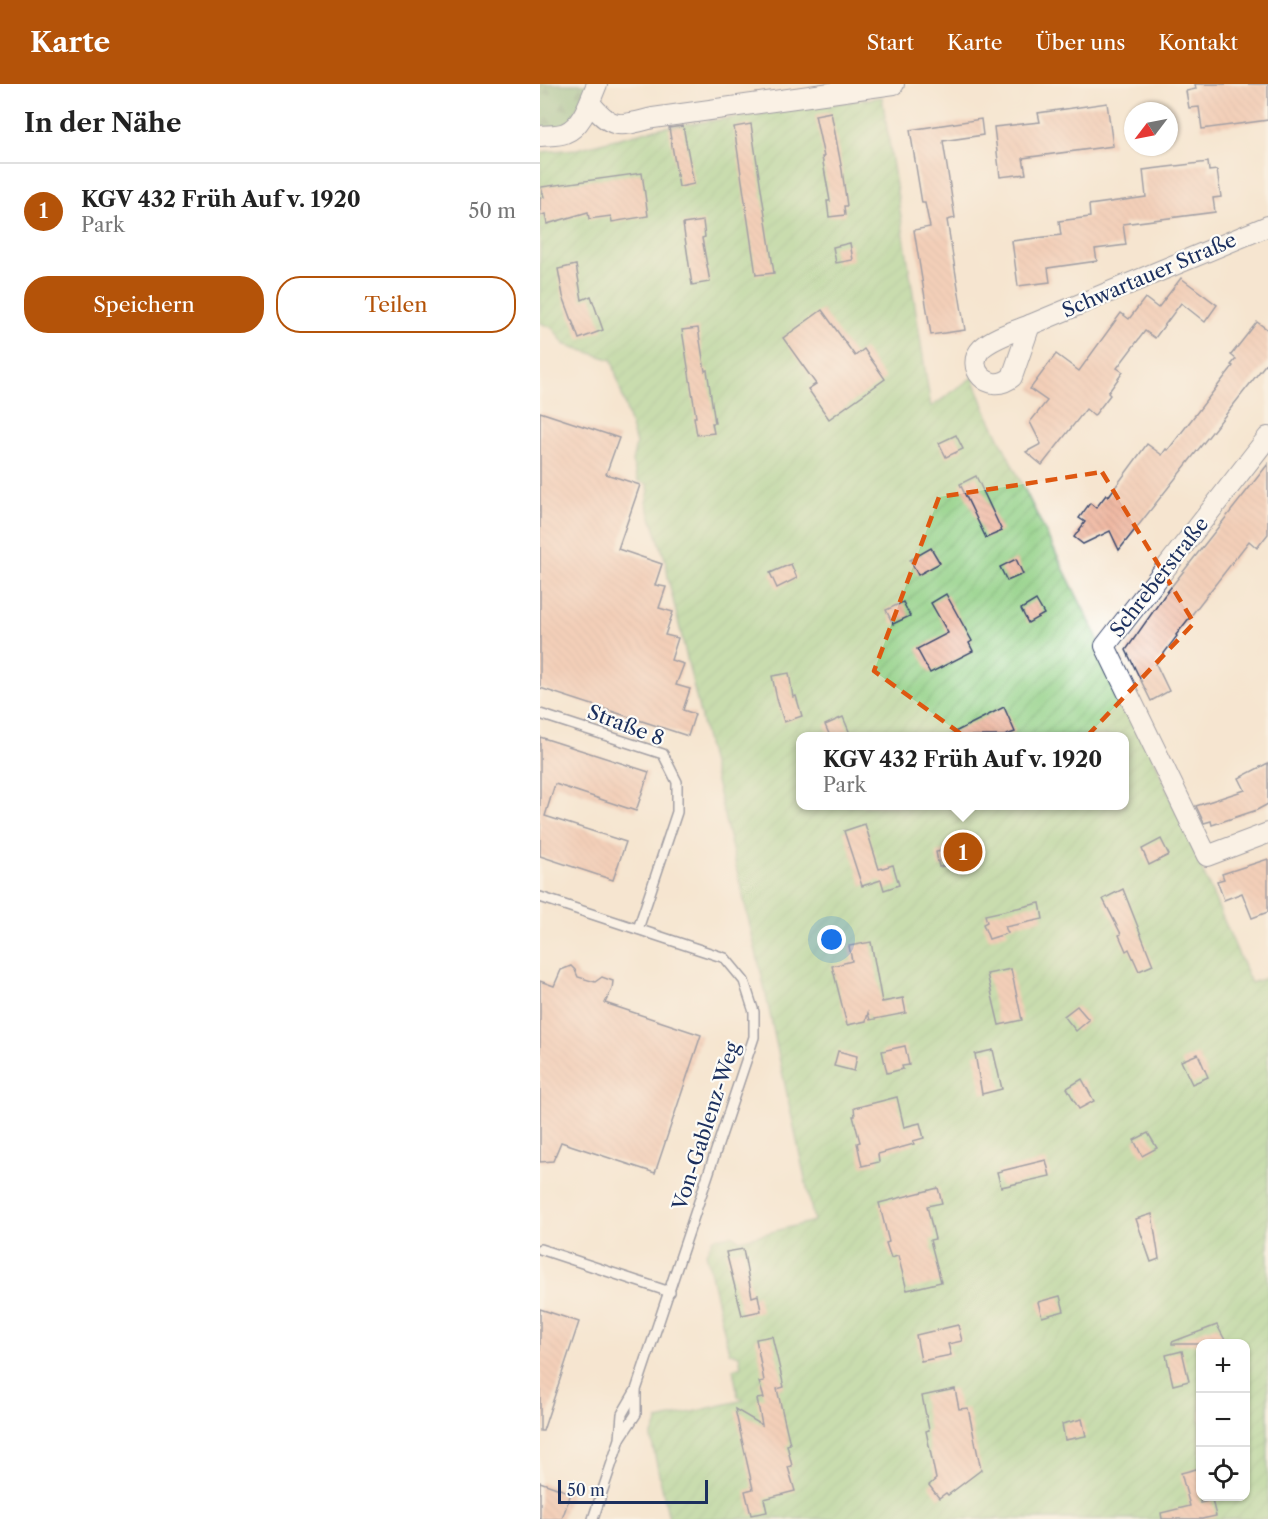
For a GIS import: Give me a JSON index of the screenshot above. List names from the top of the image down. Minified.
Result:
{"streets":{"street":["Schwartauer Straße","Schreberstraße"],"lane":["Straße 8","Von-Gablenz-Weg"]},"crossings":[["Straße 8","Von-Gablenz-Weg"]],"scale_bar":"50 m","north":"bottom left","page":{"header":"Karte","nav":["Start","Karte","Über uns","Kontakt"],"heading":"In der Nähe","list":[{"mark":"1","name":"KGV 432 Früh Auf v. 1920","note":"Park","value":"50 m"}],"buttons":["Speichern","Teilen"],"popup":["KGV 432 Früh Auf v. 1920","Park"],"pins":"1","map_buttons":["+","−"],"scale":"50 m"}}
